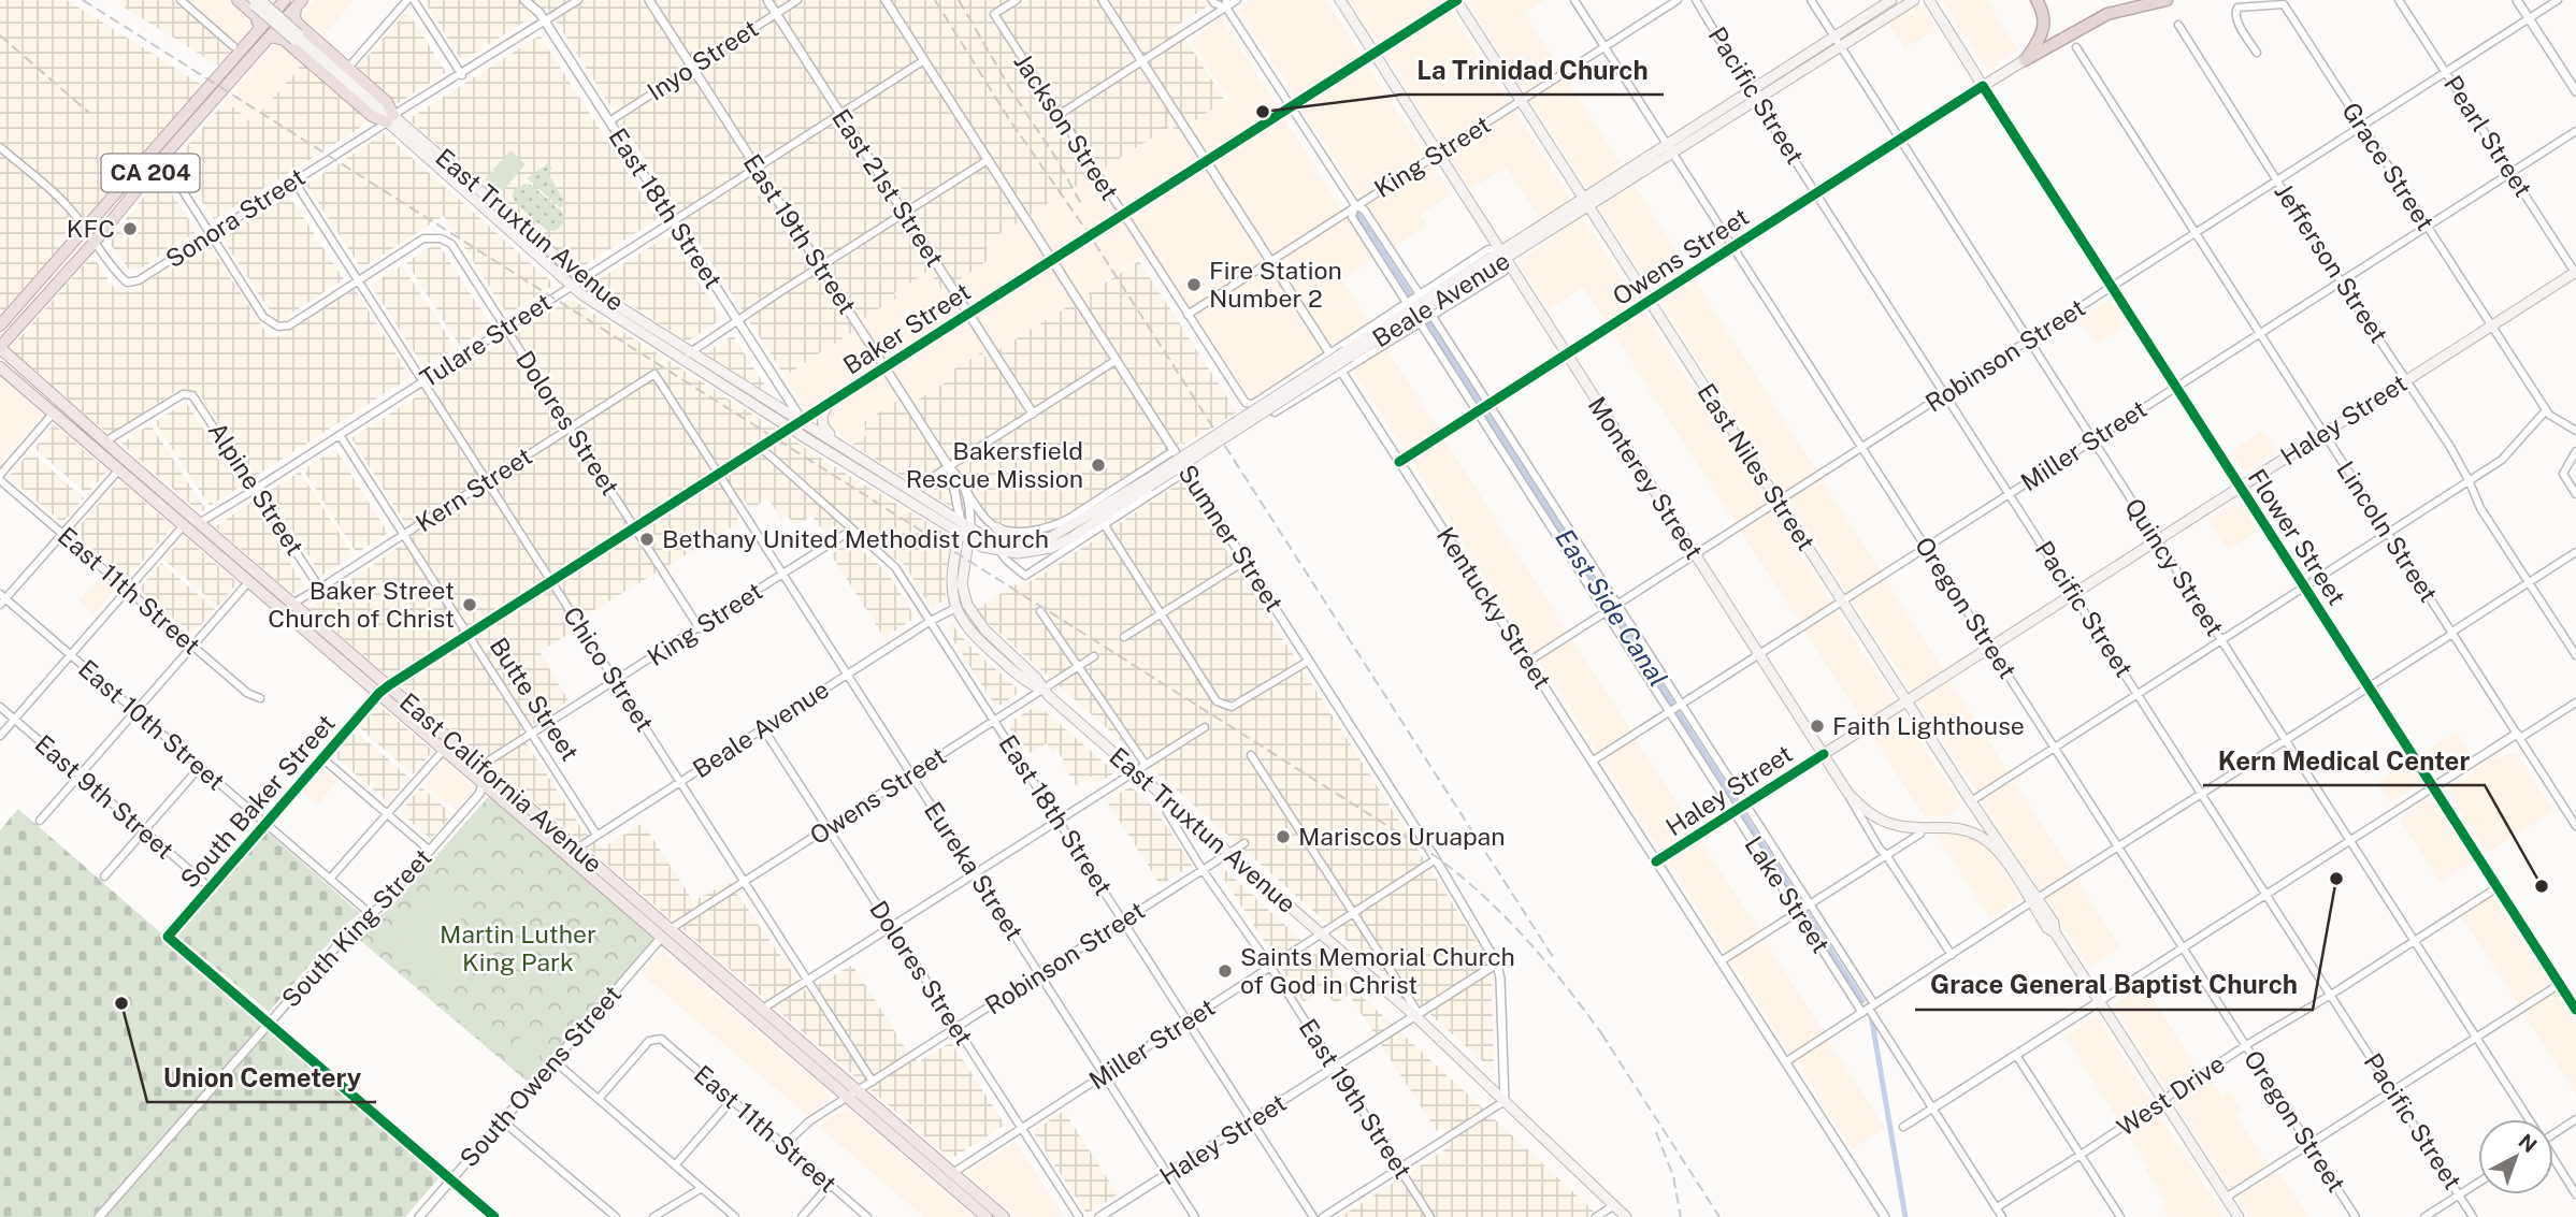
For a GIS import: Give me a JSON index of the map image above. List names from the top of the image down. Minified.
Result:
{"streets":{"highway":["CA 204"],"main road":["East Truxtun Avenue","Owens Street","Beale Avenue","Haley Street","East Niles Street","Monterey Street","Flower Street","East California Avenue"],"street":["Inyo Street","Pacific Street","Jackson Street","Pearl Street","King Street","Grace Street","East 21st Street","East 18th Street","Sonora Street","East 19th Street","Jefferson Street","Baker Street","Tulare Street","Robinson Street","Dolores Street","Miller Street","Alpine Street","Kern Street","Lincoln Street","Sumner Street","Quincy Street","East 11th Street","Kentucky Street","Oregon Street","Chico Street","Butte Street","East 10th Street","East 9th Street","South Baker Street","Eureka Street","Lake Street","South King Street","South Owens Street","West Drive"]},"crossings":[["Inyo Street","East 21st Street"],["Inyo Street","East 18th Street"],["Inyo Street","East 19th Street"],["Pacific Street","Owens Street"],["Pacific Street","Beale Avenue"],["Pacific Street","Robinson Street"],["Pacific Street","Haley Street"],["Pacific Street","Miller Street"],["Pacific Street","West Drive"],["Jackson Street","King Street"],["Jackson Street","Baker Street"],["Pearl Street","Robinson Street"],["Pearl Street","Haley Street"],["Pearl Street","Miller Street"],["King Street","East 18th Street"],["King Street","Dolores Street"],["King Street","East Niles Street"],["King Street","Monterey Street"],["King Street","Kentucky Street"],["King Street","Oregon Street"],["King Street","Chico Street"],["King Street","Butte Street"],["King Street","East California Avenue"],["King Street","Eureka Street"],["Grace Street","Robinson Street"],["Grace Street","Haley Street"],["Grace Street","Miller Street"],["CA 204","Sonora Street"],["CA 204","East California Avenue"],["East 21st Street","Baker Street"],["East 21st Street","Tulare Street"],["East 18th Street","Sonora Street"],["East 18th Street","East Truxtun Avenue"],["East 18th Street","Owens Street"],["East 18th Street","Beale Avenue"],["East 18th Street","Baker Street"],["East 18th Street","Tulare Street"],["East 18th Street","Robinson Street"],["East 18th Street","Haley Street"],["East 18th Street","Miller Street"],["Sonora Street","East Truxtun Avenue"],["Sonora Street","Chico Street"],["East Truxtun Avenue","East 19th Street"],["East Truxtun Avenue","Owens Street"],["East Truxtun Avenue","Beale Avenue"],["East Truxtun Avenue","Baker Street"],["East Truxtun Avenue","Tulare Street"],["East Truxtun Avenue","Robinson Street"],["East Truxtun Avenue","Haley Street"],["East Truxtun Avenue","Miller Street"],["East Truxtun Avenue","Sumner Street"],["East 19th Street","Beale Avenue"],["East 19th Street","Baker Street"],["East 19th Street","Tulare Street"],["East 19th Street","Robinson Street"],["East 19th Street","Haley Street"],["East 19th Street","Miller Street"],["Owens Street","Dolores Street"],["Owens Street","East Niles Street"],["Owens Street","Monterey Street"],["Owens Street","Flower Street"],["Owens Street","Quincy Street"],["Owens Street","Kentucky Street"],["Owens Street","Oregon Street"],["Owens Street","Chico Street"],["Owens Street","East California Avenue"],["Owens Street","Eureka Street"],["Owens Street","Lake Street"],["Owens Street","South Owens Street"],["Jefferson Street","Robinson Street"],["Jefferson Street","Haley Street"],["Jefferson Street","Miller Street"],["Beale Avenue","Dolores Street"],["Beale Avenue","East Niles Street"],["Beale Avenue","Monterey Street"],["Beale Avenue","Quincy Street"],["Beale Avenue","Oregon Street"],["Beale Avenue","Chico Street"],["Beale Avenue","Butte Street"],["Beale Avenue","East California Avenue"],["Beale Avenue","Eureka Street"],["Baker Street","Dolores Street"],["Baker Street","East Niles Street"],["Baker Street","Monterey Street"],["Baker Street","Sumner Street"],["Baker Street","Kentucky Street"],["Baker Street","Chico Street"],["Baker Street","Butte Street"],["Baker Street","East California Avenue"],["Baker Street","South Baker Street"],["Baker Street","Eureka Street"],["Tulare Street","Dolores Street"],["Tulare Street","Alpine Street"],["Tulare Street","Sumner Street"],["Tulare Street","Chico Street"],["Tulare Street","Butte Street"],["Tulare Street","East California Avenue"],["Robinson Street","Dolores Street"],["Robinson Street","East Niles Street"],["Robinson Street","Monterey Street"],["Robinson Street","Lincoln Street"],["Robinson Street","Flower Street"],["Robinson Street","Quincy Street"],["Robinson Street","East 11th Street"],["Robinson Street","Kentucky Street"],["Robinson Street","Oregon Street"],["Robinson Street","Chico Street"],["Robinson Street","East California Avenue"],["Robinson Street","Eureka Street"],["Robinson Street","Lake Street"],["Haley Street","East Niles Street"],["Haley Street","Monterey Street"],["Haley Street","Lincoln Street"],["Haley Street","Flower Street"],["Haley Street","Sumner Street"],["Haley Street","Quincy Street"],["Haley Street","Kentucky Street"],["Haley Street","Oregon Street"],["Haley Street","Eureka Street"],["Haley Street","Lake Street"],["Dolores Street","Miller Street"],["Dolores Street","Kern Street"],["Dolores Street","Chico Street"],["Miller Street","East Niles Street"],["Miller Street","Monterey Street"],["Miller Street","Lincoln Street"],["Miller Street","Flower Street"],["Miller Street","Sumner Street"],["Miller Street","Quincy Street"],["Miller Street","Kentucky Street"],["Miller Street","Oregon Street"],["Miller Street","East California Avenue"],["Miller Street","Eureka Street"],["Miller Street","Lake Street"],["East Niles Street","Monterey Street"],["East Niles Street","West Drive"],["Alpine Street","Kern Street"],["Alpine Street","East California Avenue"],["Kern Street","Chico Street"],["Kern Street","Butte Street"],["Kern Street","East California Avenue"],["Kern Street","Eureka Street"],["Flower Street","West Drive"],["Quincy Street","West Drive"],["Oregon Street","West Drive"],["East 10th Street","South Baker Street"],["East 10th Street","South King Street"],["East California Avenue","South Baker Street"],["East California Avenue","South King Street"],["East California Avenue","South Owens Street"],["East 9th Street","South Baker Street"],["South Baker Street","South King Street"],["Lake Street","West Drive"]],"water":["East Side Canal"],"parks":["Martin Luther King Park"],"places":["La Trinidad Church","KFC","Fire Station Number 2","Bakersfield Rescue Mission","Bethany United Methodist Church","Baker Street Church of Christ","Faith Lighthouse","Mariscos Uruapan","Grace General Baptist Church","Kern Medical Center","Saints Memorial Church of God in Christ","Union Cemetery"],"north":"top right"}
